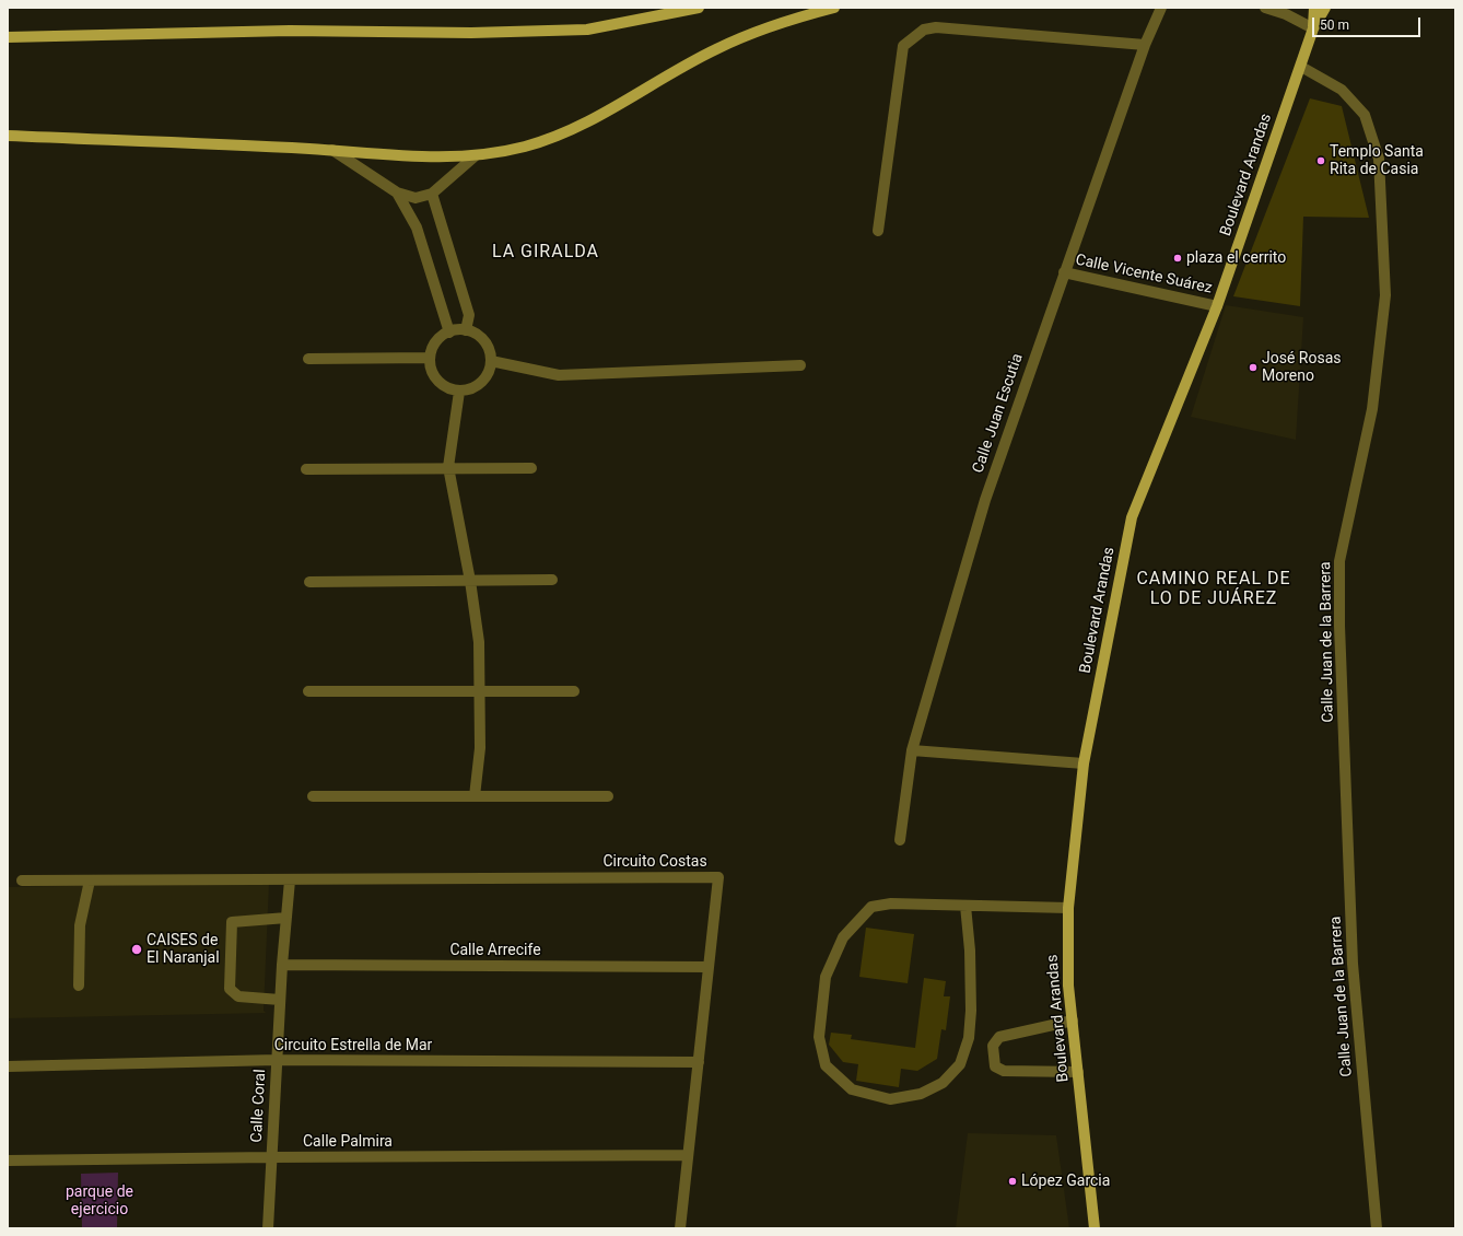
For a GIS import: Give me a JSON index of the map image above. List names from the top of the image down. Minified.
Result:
{"streets":{"main road":["Boulevard Arandas"],"street":["Calle Vicente Suárez","Calle Juan Escutia","Calle Juan de la Barrera","Circuito Costas","Calle Arrecife","Circuito Estrella de Mar","Calle Coral","Calle Palmira"]},"crossings":[["Boulevard Arandas","Calle Vicente Suárez"],["Boulevard Arandas","Calle Juan de la Barrera"],["Calle Vicente Suárez","Calle Juan Escutia"],["Circuito Costas","Calle Arrecife"],["Circuito Costas","Circuito Estrella de Mar"],["Circuito Costas","Calle Coral"],["Circuito Costas","Calle Palmira"],["Calle Arrecife","Calle Coral"],["Circuito Estrella de Mar","Calle Coral"],["Calle Coral","Calle Palmira"]],"districts":["LA GIRALDA","CAMINO REAL DE LO DE JUÁREZ"],"parks":["parque de ejercicio"],"places":["Templo Santa Rita de Casia","plaza el cerrito","José Rosas Moreno","CAISES de El Naranjal","López Garcia"],"scale_bar":"50 m"}
